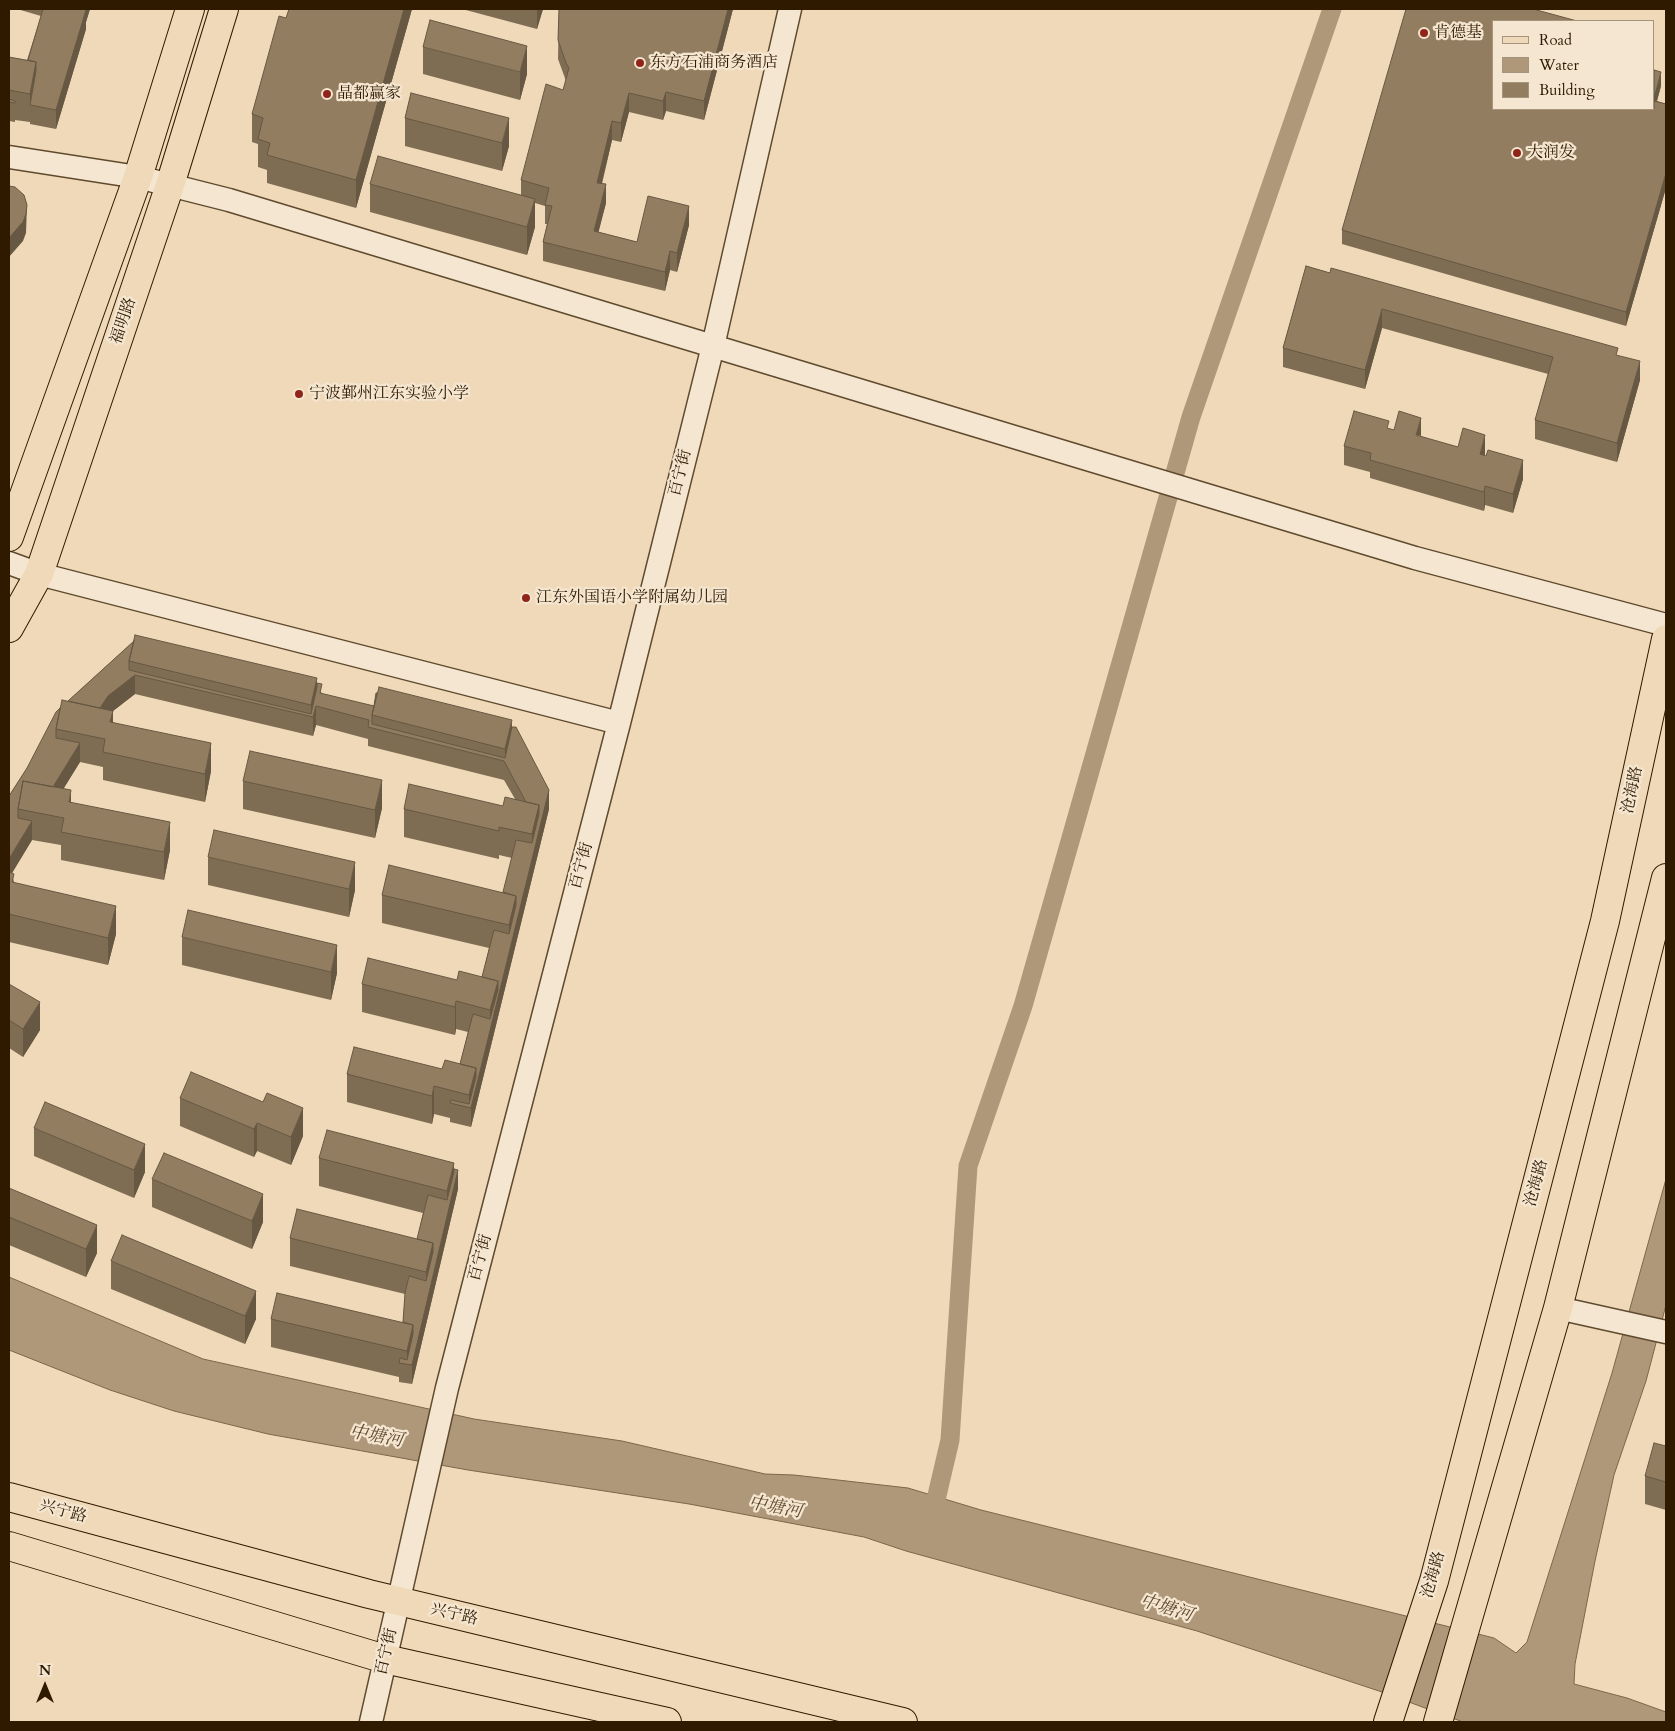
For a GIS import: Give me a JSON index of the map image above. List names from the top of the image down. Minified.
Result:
{"streets":{"main road":["福明路","沧海路","兴宁路"],"street":["百宁街"]},"crossings":[["百宁街","兴宁路"]],"water":["中塘河"],"places":["肯德基","东方石浦商务酒店","晶都赢家","大润发","宁波鄞州江东实验小学","江东外国语小学附属幼儿园"],"legend":["Road","Water","Building"],"north":"top"}
